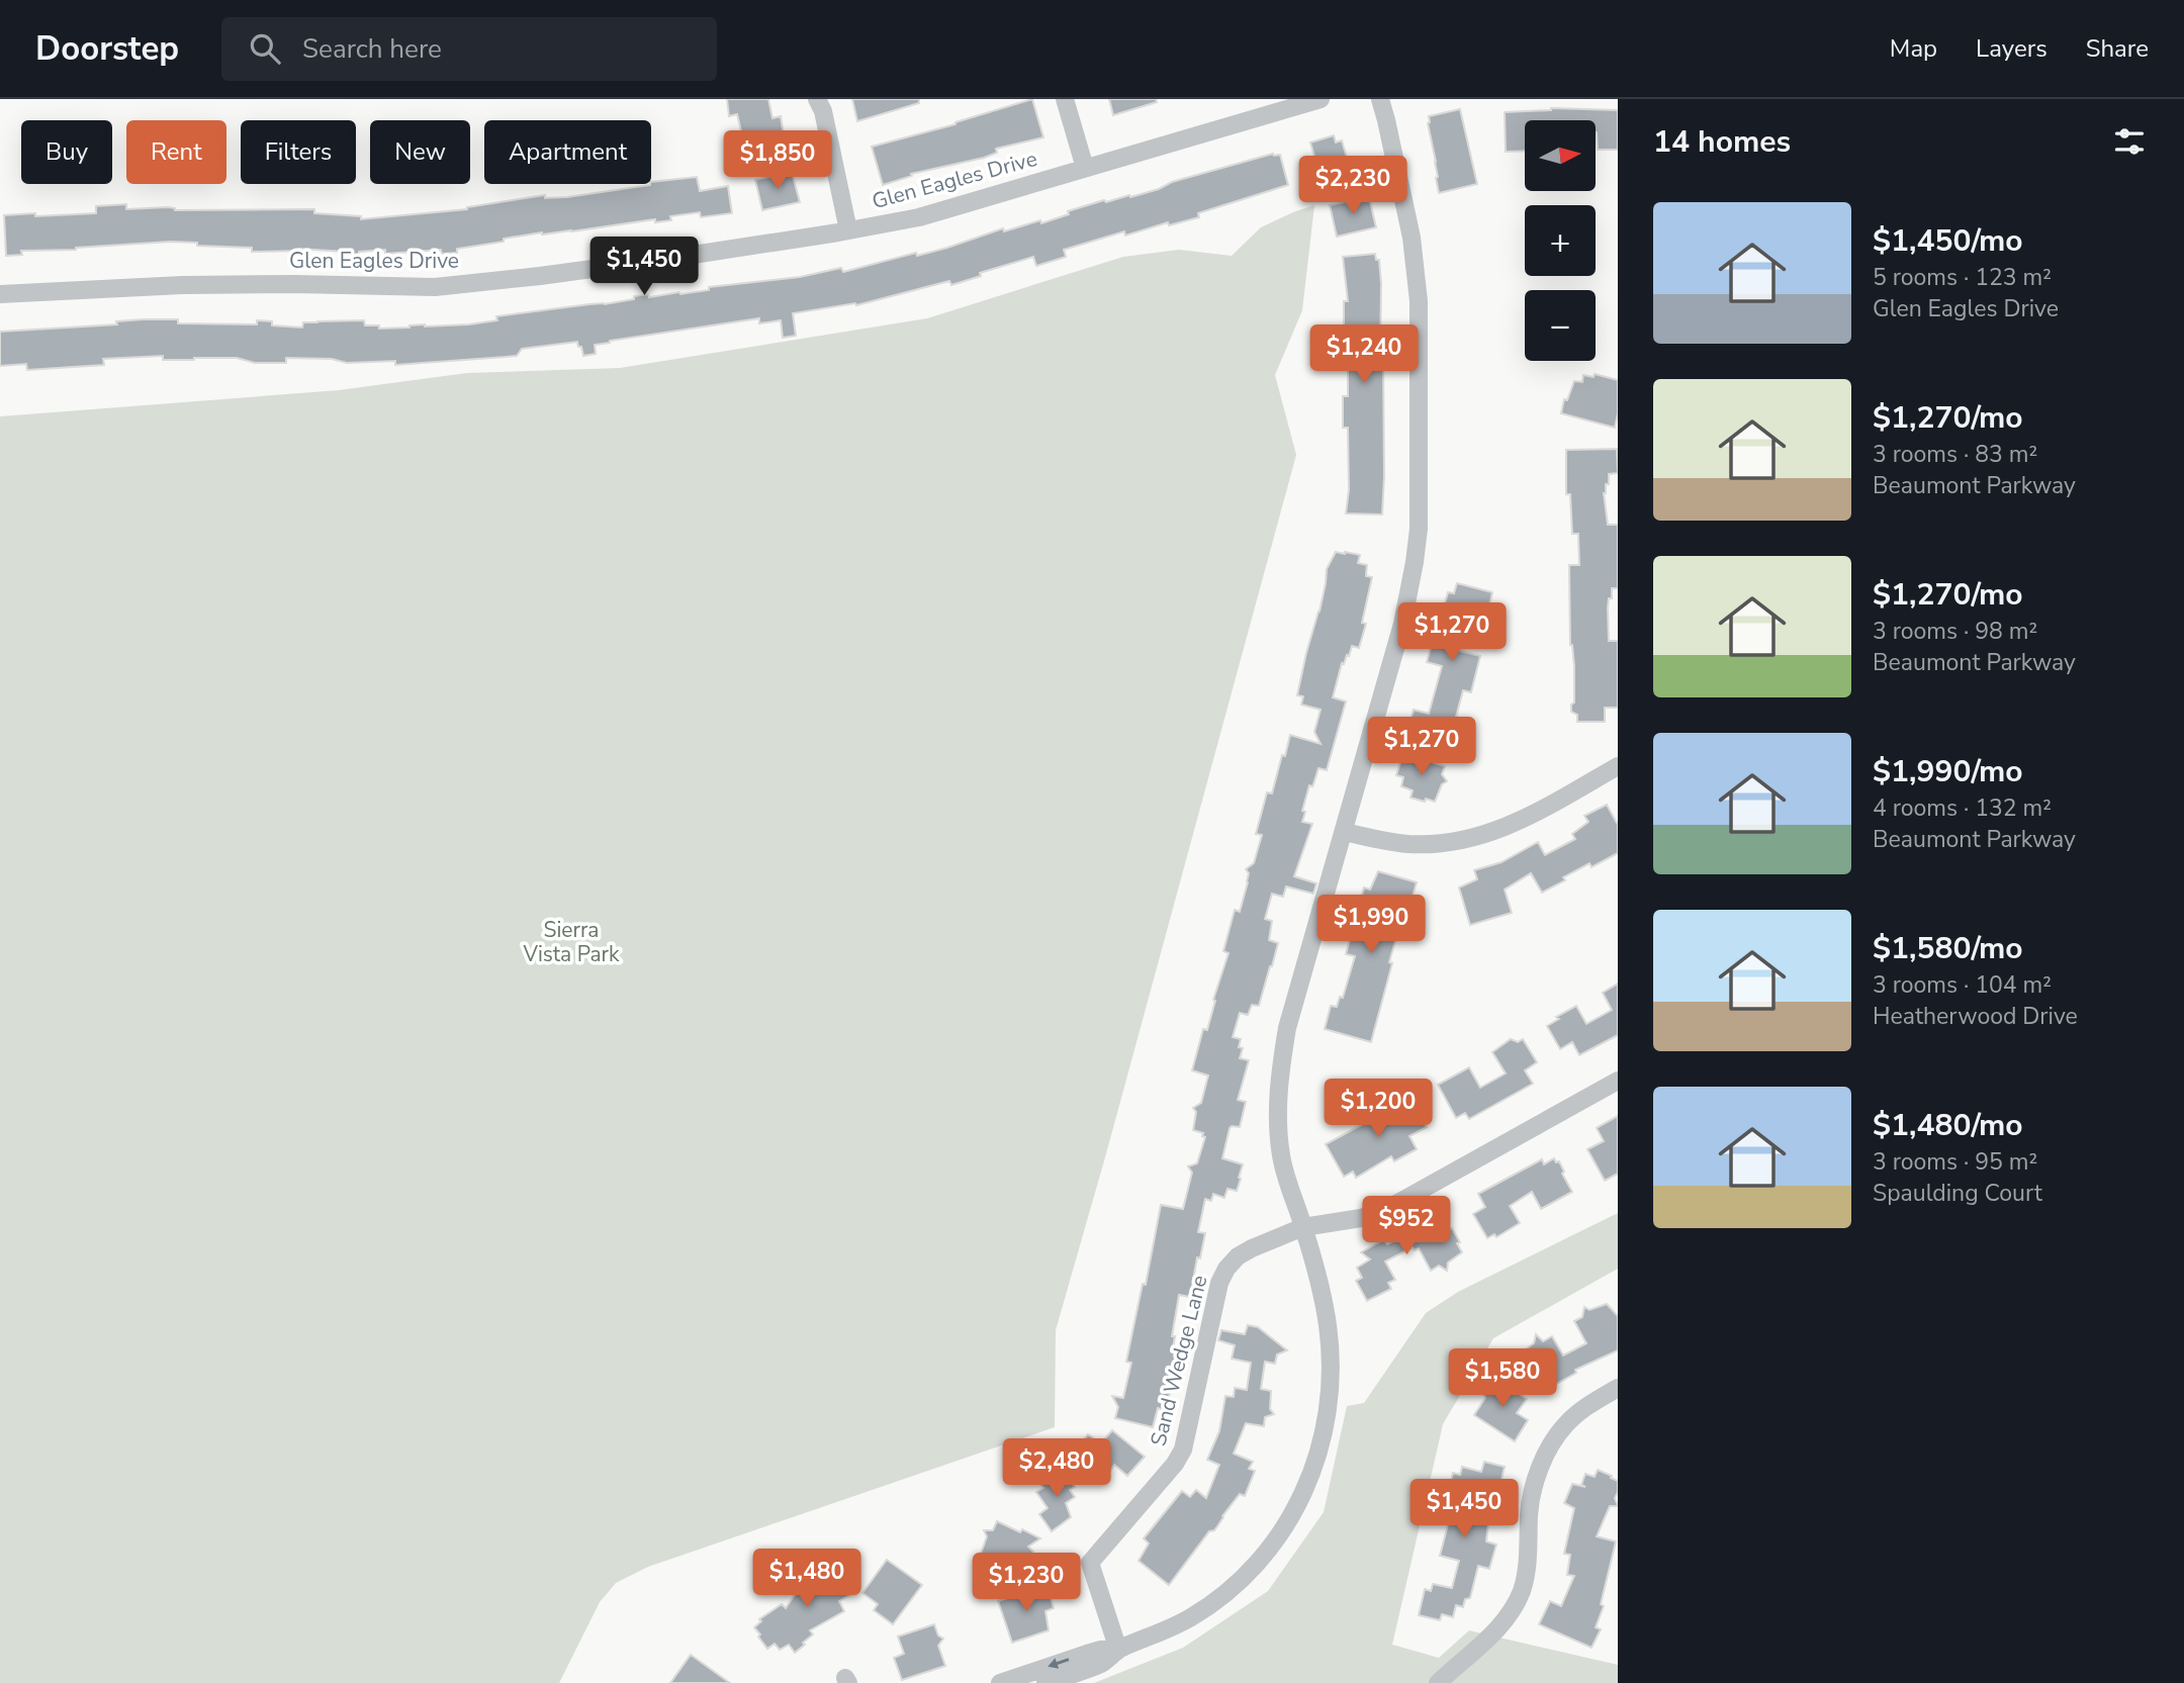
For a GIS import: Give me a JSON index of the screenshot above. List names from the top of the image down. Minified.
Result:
{"streets":{"street":["Glen Eagles Drive","Sand Wedge Lane"]},"parks":["Sierra Vista Park"],"north":"right","page":{"header":"Doorstep","search":"Search here","nav":["Map","Layers","Share"],"heading":"14 homes","map_buttons":["+","−"],"chip":["Buy","Rent","Filters","New","Apartment"],"price":["$1,850","$2,230","$1,450","$1,240","$1,270","$1,270","$1,990","$1,200","$952","$1,580","$2,480","$1,450","$1,480","$1,230"],"list":[{"name":"$1,450/mo","note":"5 rooms · 123 m² · Glen Eagles Drive"},{"name":"$1,270/mo","note":"3 rooms · 83 m² · Beaumont Parkway"},{"name":"$1,270/mo","note":"3 rooms · 98 m² · Beaumont Parkway"},{"name":"$1,990/mo","note":"4 rooms · 132 m² · Beaumont Parkway"},{"name":"$1,580/mo","note":"3 rooms · 104 m² · Heatherwood Drive"},{"name":"$1,480/mo","note":"3 rooms · 95 m² · Spaulding Court"}]}}
